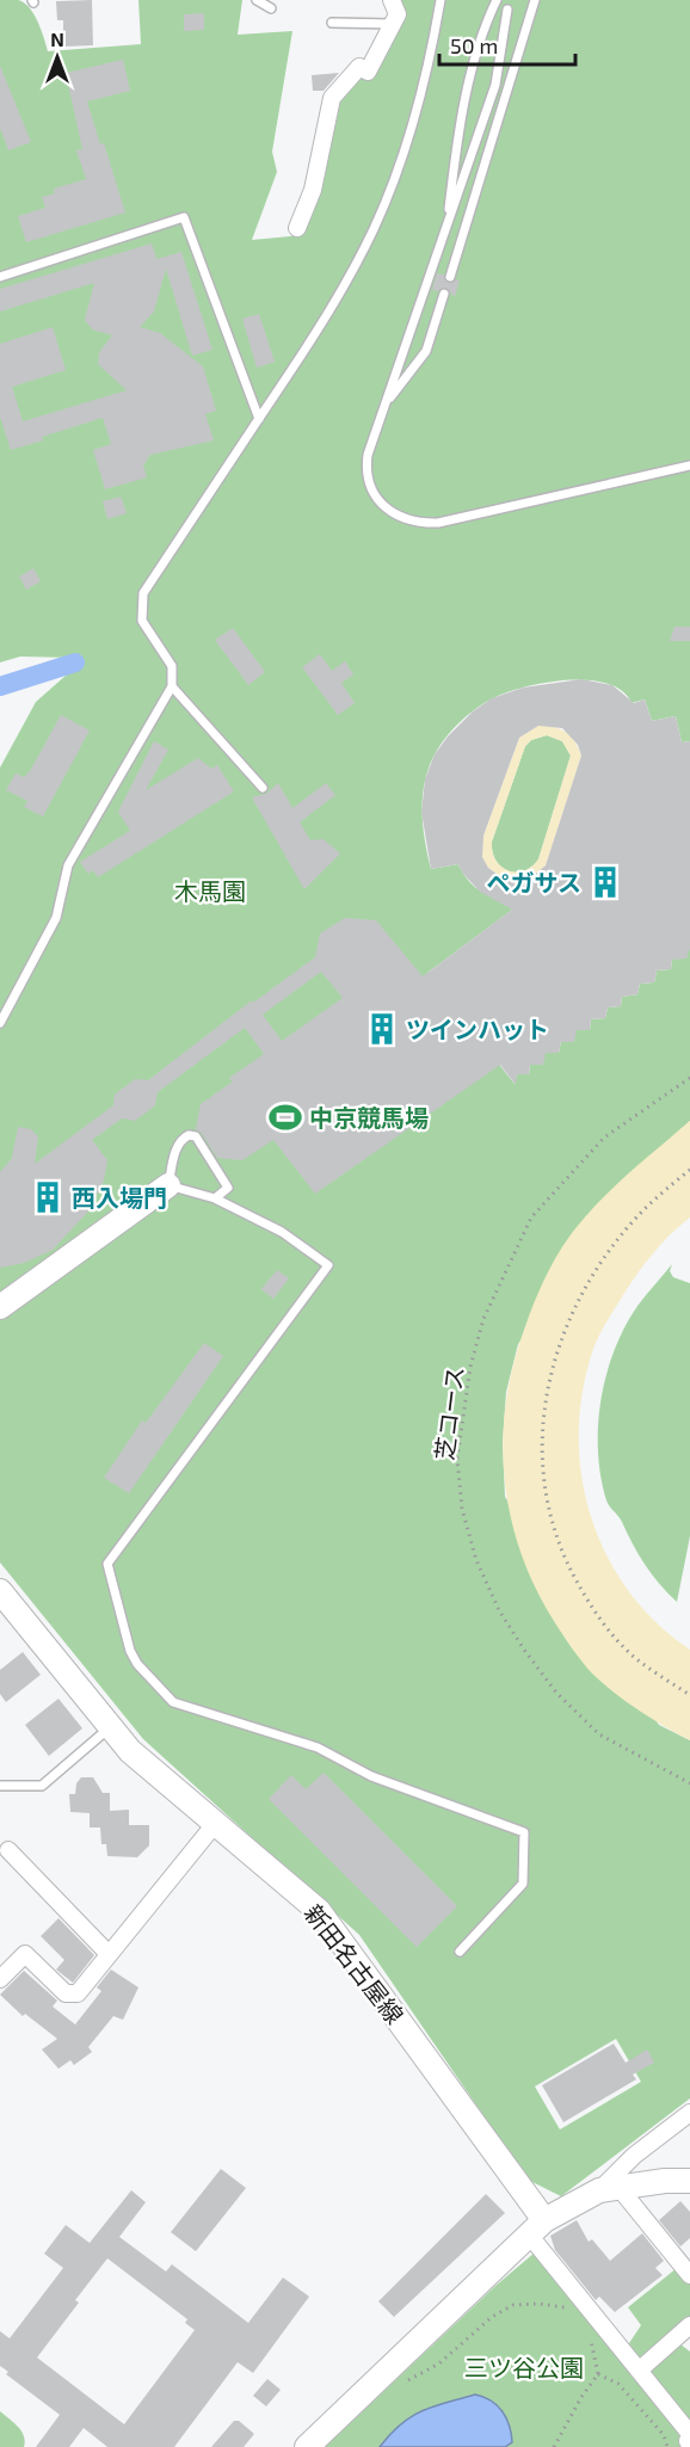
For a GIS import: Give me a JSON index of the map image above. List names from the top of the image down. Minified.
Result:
{"streets":{"main road":["新田名古屋線"],"path":["芝コース"]},"parks":["木馬園","三ツ谷公園"],"places":{"building":["ペガサス","ツインハット","西入場門"],"sports":["中京競馬場"]},"scale_bar":"50 m","north":"top"}
